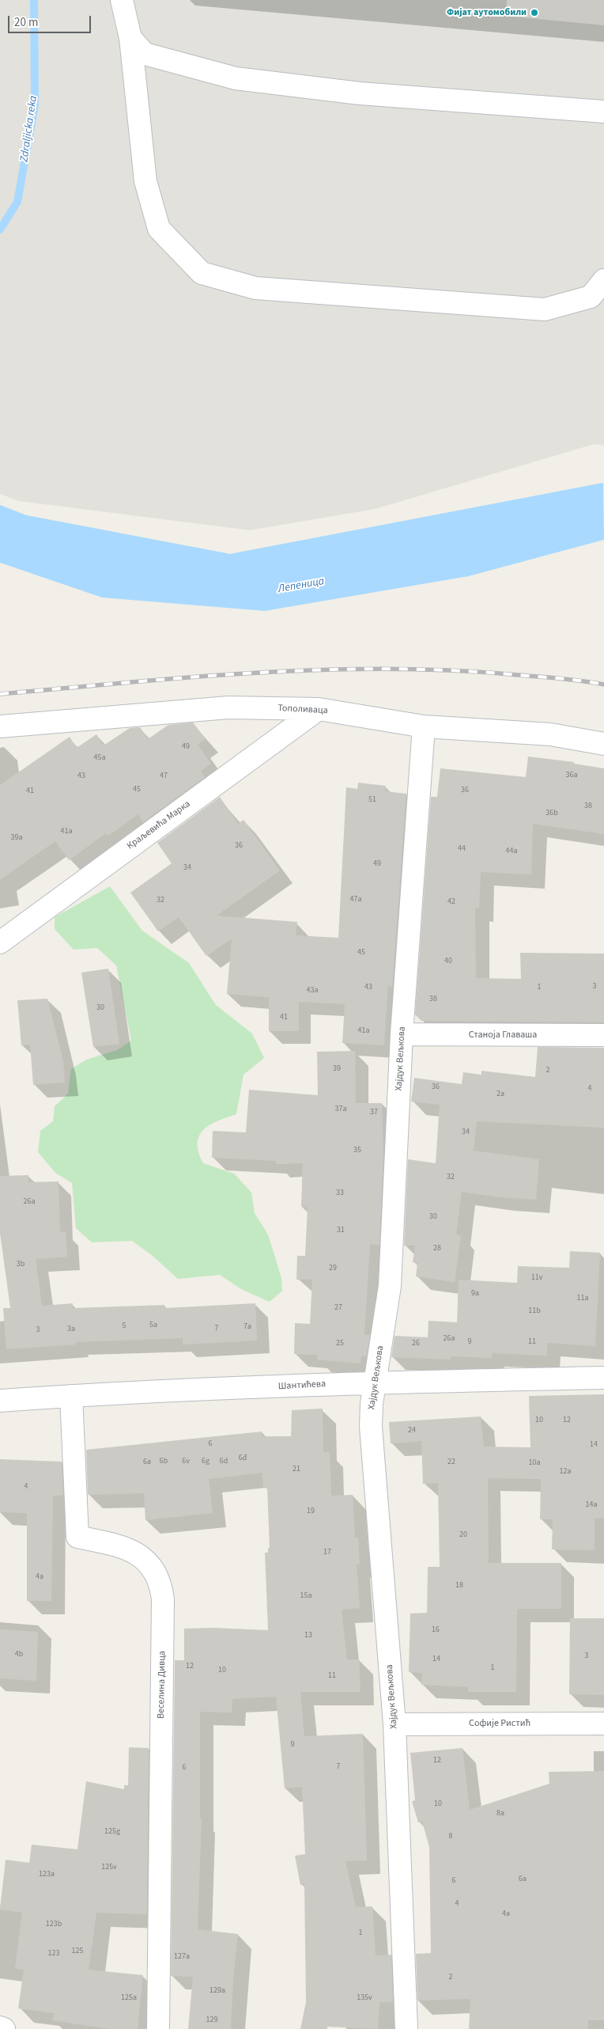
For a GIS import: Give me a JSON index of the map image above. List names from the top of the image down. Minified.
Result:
{"streets":{"street":["Тополиваца","Краљевића Марка","Станоја Главаша","Хајдук Вељкова","Шантићева","Веселина Дивца","Софије Ристић"]},"crossings":[["Тополиваца","Краљевића Марка"],["Тополиваца","Хајдук Вељкова"],["Станоја Главаша","Хајдук Вељкова"],["Хајдук Вељкова","Шантићева"],["Хајдук Вељкова","Софије Ристић"],["Шантићева","Веселина Дивца"]],"water":["Zdraljicka reka","Лепеница"],"places":["Фијат аутомобили"],"house_numbers":["49","45a","36a","43","47","45","36","41","51","38","36b","41a","39a","36","44","44a","49","34","47a","32","42","45","40","3","43","1","43a","38","30","41","41a","39","2","36","4","2a","37a","37","34","35","32","33","26a","30","31","28","3b","29","11v","9a","11a","27","11b","5a","5","7a","7","3a","3","26a","9","11","25","26","10","12","24","6","14","6đ","6b","6v","6g","6d","6a","22","10a","21","12a","4","14a","19","20","17","4a","18","15a","16","13","4b","3","14","12","1","10","11","9","12","7","6","10","8a","125g","8","125v","123a","6a","6","4","4a","123b","1","125","123","127a","2","129a","125a","135v","129"],"scale_bar":"20 m"}
